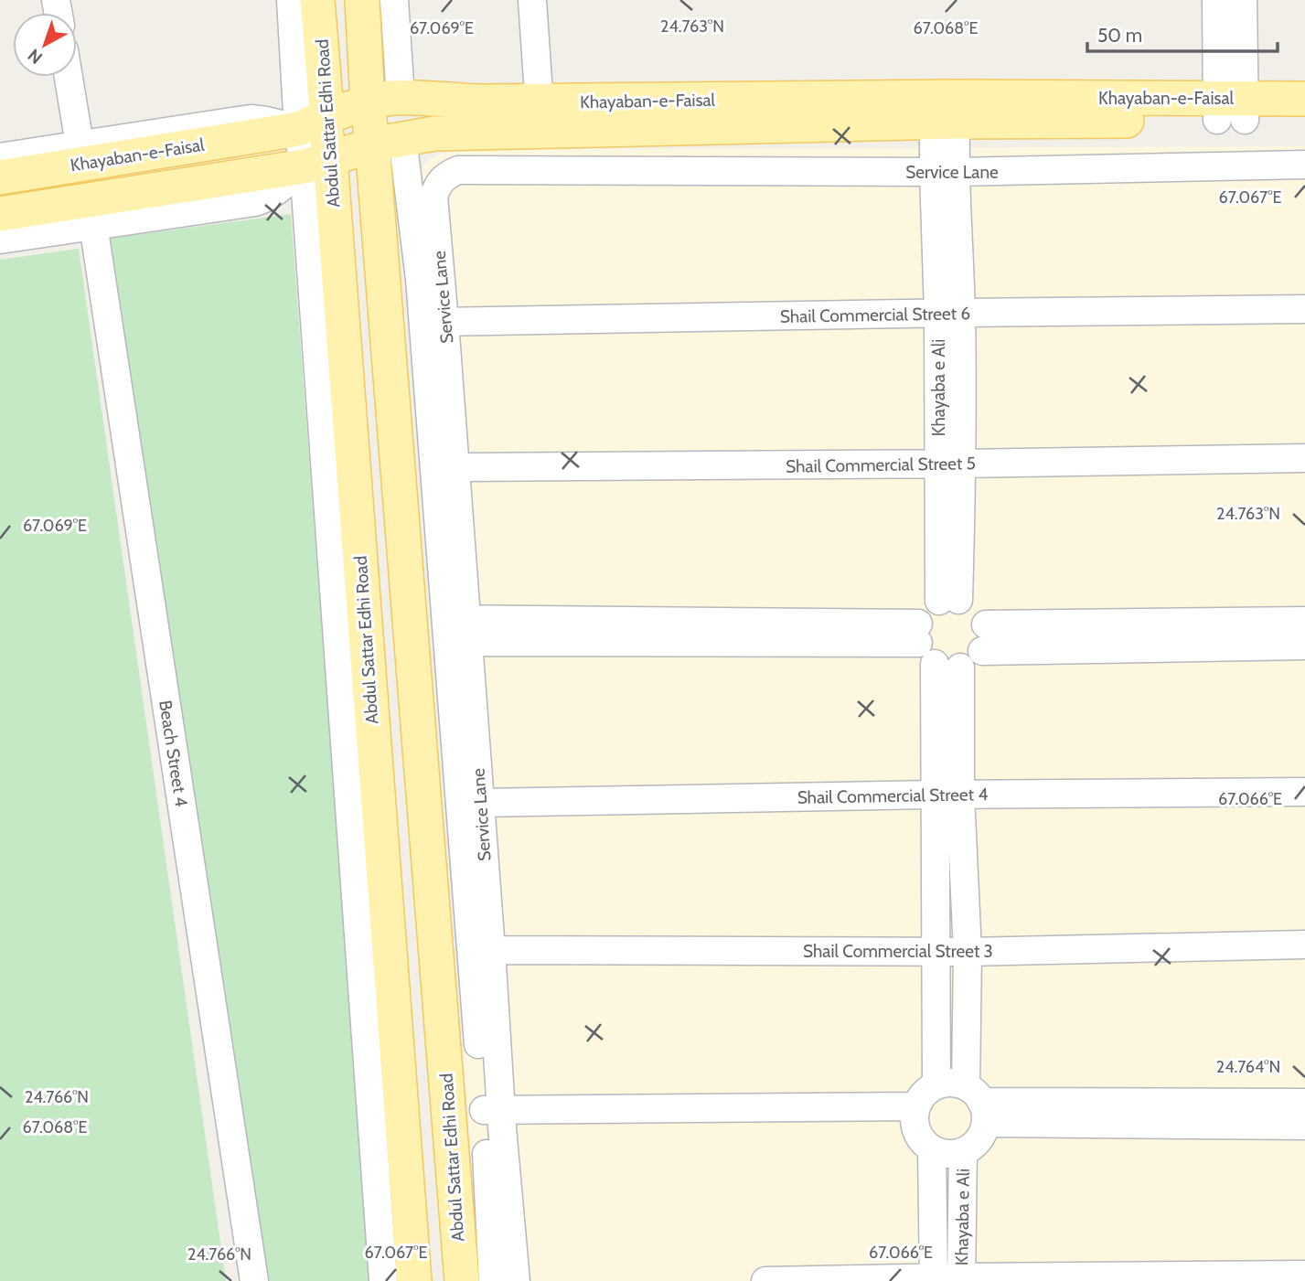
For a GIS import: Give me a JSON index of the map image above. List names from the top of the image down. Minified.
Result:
{"streets":{"main road":["Khayaban-e-Faisal","Abdul Sattar Edhi Road"],"street":["Service Lane","Shail Commercial Street 6","Khayaba e Ali","Shail Commercial Street 5","Beach Street 4","Shail Commercial Street 4","Shail Commercial Street 3"]},"crossings":[["Khayaban-e-Faisal","Abdul Sattar Edhi Road"],["Khayaban-e-Faisal","Khayaba e Ali"],["Service Lane","Shail Commercial Street 6"],["Service Lane","Khayaba e Ali"],["Service Lane","Shail Commercial Street 5"],["Service Lane","Shail Commercial Street 4"],["Service Lane","Shail Commercial Street 3"],["Shail Commercial Street 6","Khayaba e Ali"],["Khayaba e Ali","Shail Commercial Street 5"]],"scale_bar":"50 m","north":"bottom left","coordinates":["24.763°N","67.069°E","67.068°E","67.067°E","67.066°E","24.764°N","24.766°N"]}
